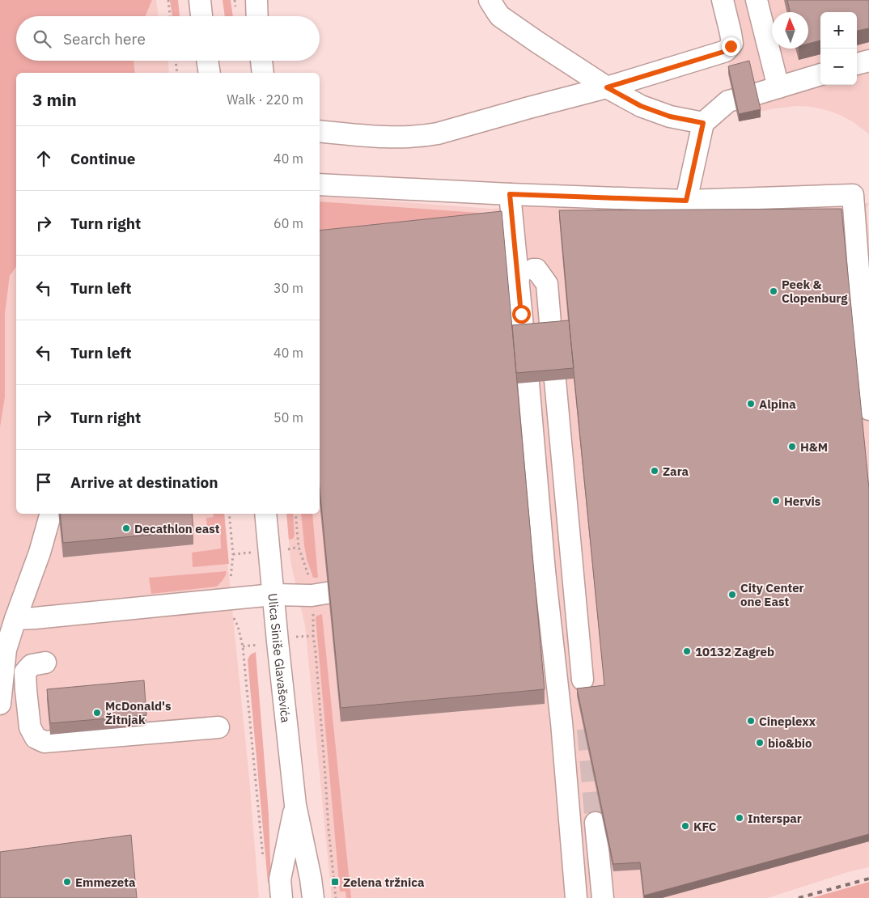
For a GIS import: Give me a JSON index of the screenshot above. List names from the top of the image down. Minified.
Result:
{"streets":{"street":["Ulica Siniše Glavaševića"]},"places":{"other":["Peek & Clopenburg","Alpina","H&M","Zara","Hervis","Decathlon east","City Center one East","10132 Zagreb","McDonald's Žitnjak","Cineplexx","bio&bio","Interspar","KFC","Emmezeta"],"transit":["Zelena tržnica"]},"north":"top","page":{"map_buttons":["+","−"],"search":"Search here","heading":["3 min","Walk · 220 m"],"list":[["Continue","40 m"],["Turn right","60 m"],["Turn left","30 m"],["Turn left","40 m"],["Turn right","50 m"],"Arrive at destination"]}}
